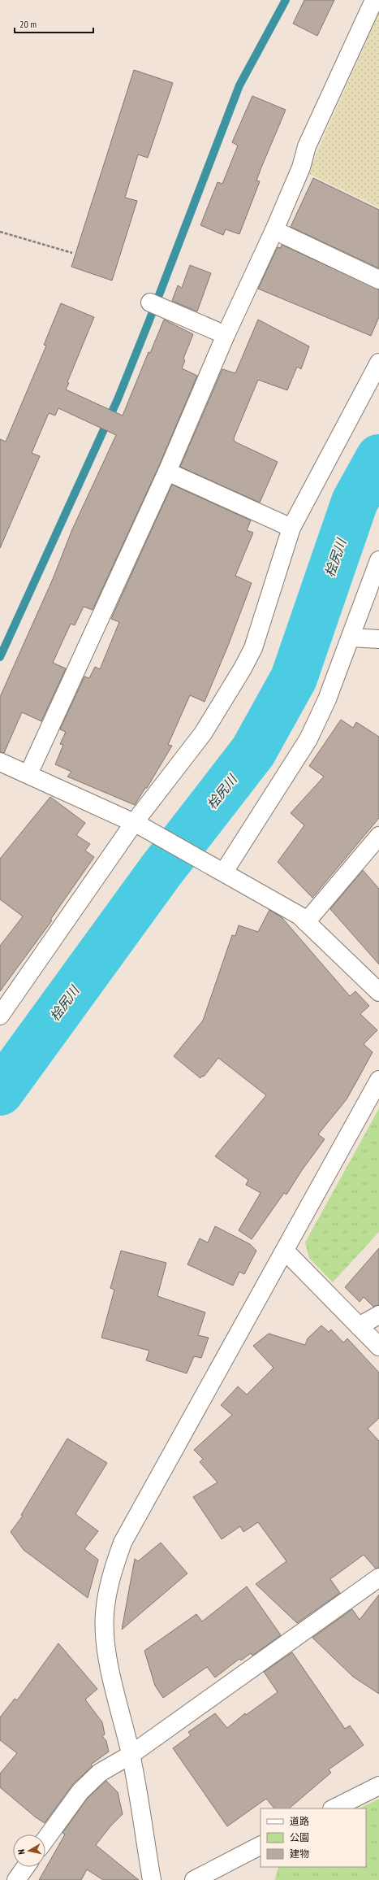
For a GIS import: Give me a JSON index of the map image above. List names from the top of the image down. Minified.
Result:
{"water":["桧尻川"],"legend":["道路","公園","建物"],"scale_bar":"20 m","north":"left"}
